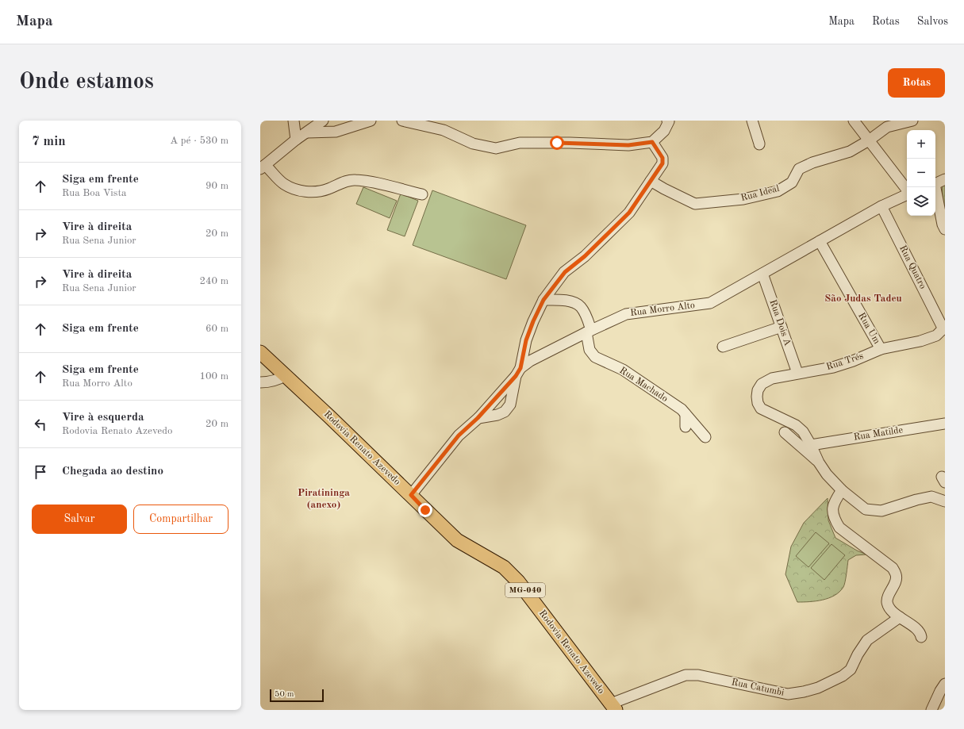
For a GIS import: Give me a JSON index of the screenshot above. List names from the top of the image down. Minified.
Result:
{"streets":{"main road":["Rodovia Renato Azevedo","MG-040"],"street":["Rua Ideal","Rua Quatro","Rua Morro Alto","Rua Dois A","Rua Um","Rua Trés","Rua Machado","Rua Matilde","Rua Catumbi"]},"crossings":[["Rua Quatro","Rua Morro Alto"],["Rua Quatro","Rua Trés"],["Rua Morro Alto","Rua Dois A"],["Rua Morro Alto","Rua Um"],["Rua Morro Alto","Rua Machado"],["Rua Dois A","Rua Trés"],["Rua Um","Rua Trés"],["Rua Trés","Rua Matilde"],["Rodovia Renato Azevedo","Rua Catumbi"]],"districts":["São Judas Tadeu","Piratininga (anexo)"],"scale_bar":"50 m","page":{"header":"Mapa","nav":["Mapa","Rotas","Salvos"],"buttons":["Rotas",["Salvar","Compartilhar"]],"title":"Onde estamos","heading":["7 min","A pé · 530 m"],"map_buttons":["+","−"],"list":[["Siga em frente","Rua Boa Vista","90 m"],["Vire à direita","Rua Sena Junior","20 m"],["Vire à direita","Rua Sena Junior","240 m"],["Siga em frente","60 m"],["Siga em frente","Rua Morro Alto","100 m"],["Vire à esquerda","Rodovia Renato Azevedo","20 m"],"Chegada ao destino"],"scale":"50 m"}}
